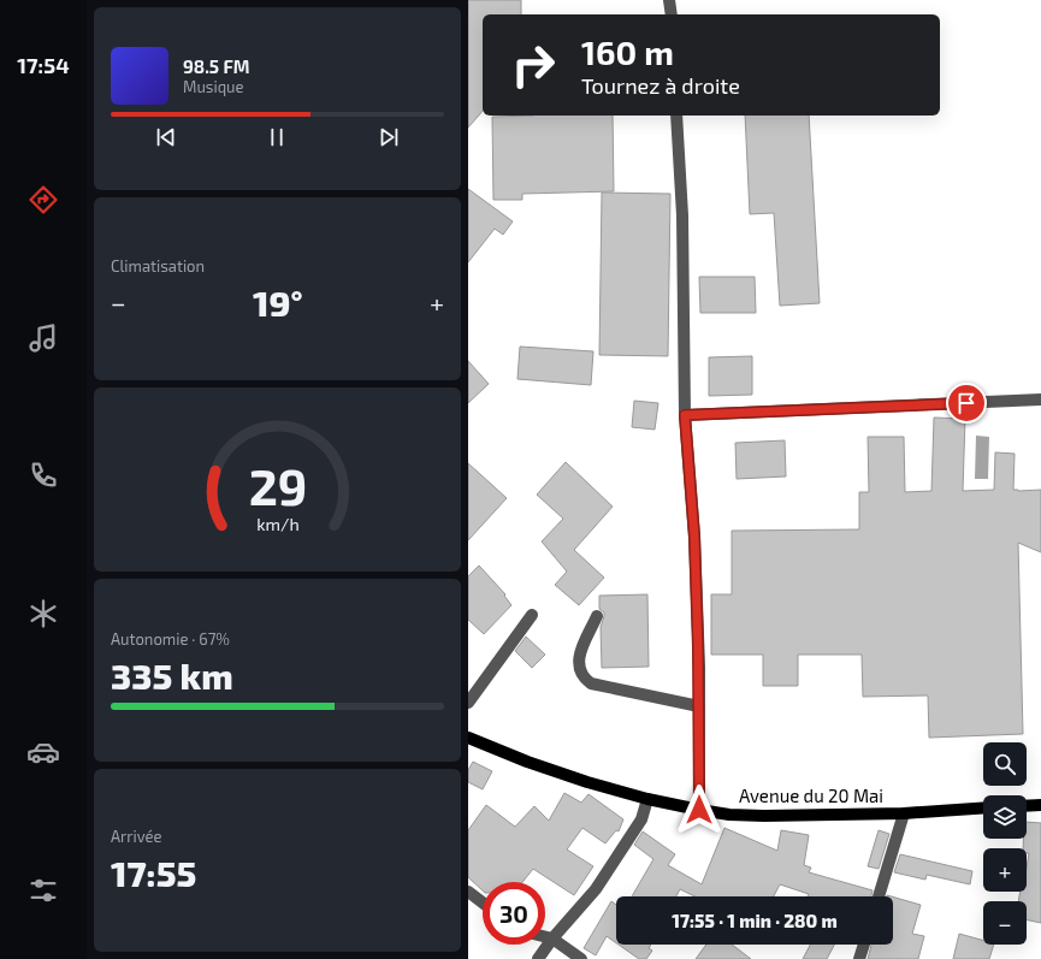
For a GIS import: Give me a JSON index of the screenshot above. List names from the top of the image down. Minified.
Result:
{"streets":{"main road":["Avenue du 20 Mai"]},"page":{"tabs":"17:54","turn":["160 m","Tournez à droite"],"song":["98.5 FM","Musique"],"tile":["Climatisation",["Autonomie · 67%","335 km"],["Arrivée","17:55"]],"heat":["−","19°","+"],"map_buttons":["+","−"],"limit":"30","trip":"17:55 · 1 min · 280 m","gauge":["29","km/h"]}}
